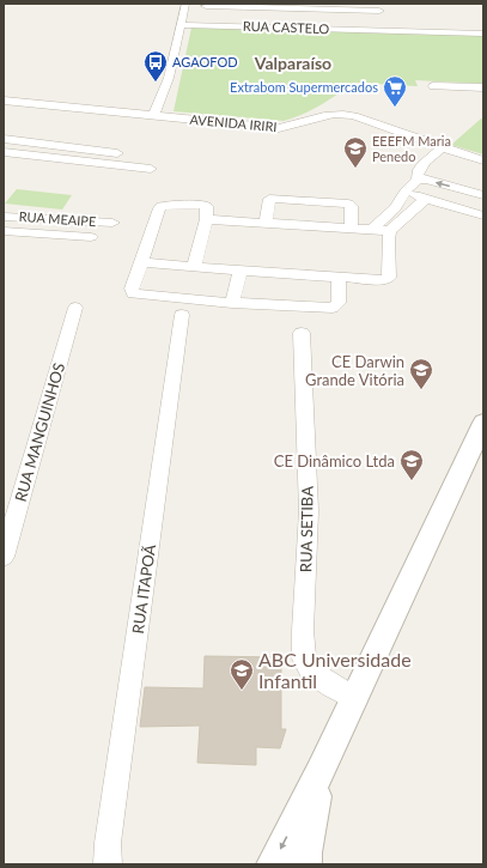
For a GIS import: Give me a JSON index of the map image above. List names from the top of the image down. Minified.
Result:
{"streets":{"street":["RUA CASTELO","AVENIDA IRIRI","RUA MEAIPE","RUA MANGUINHOS","RUA SETIBA","RUA ITAPOÃ"]},"districts":["Valparaíso"],"places":{"bus stop":["AGAOFOD"],"supermarket":["Extrabom Supermercados"],"school or university":["EEEFM Maria Penedo","CE Darwin Grande Vitória","CE Dinâmico Ltda","ABC Universidade Infantil"]}}
